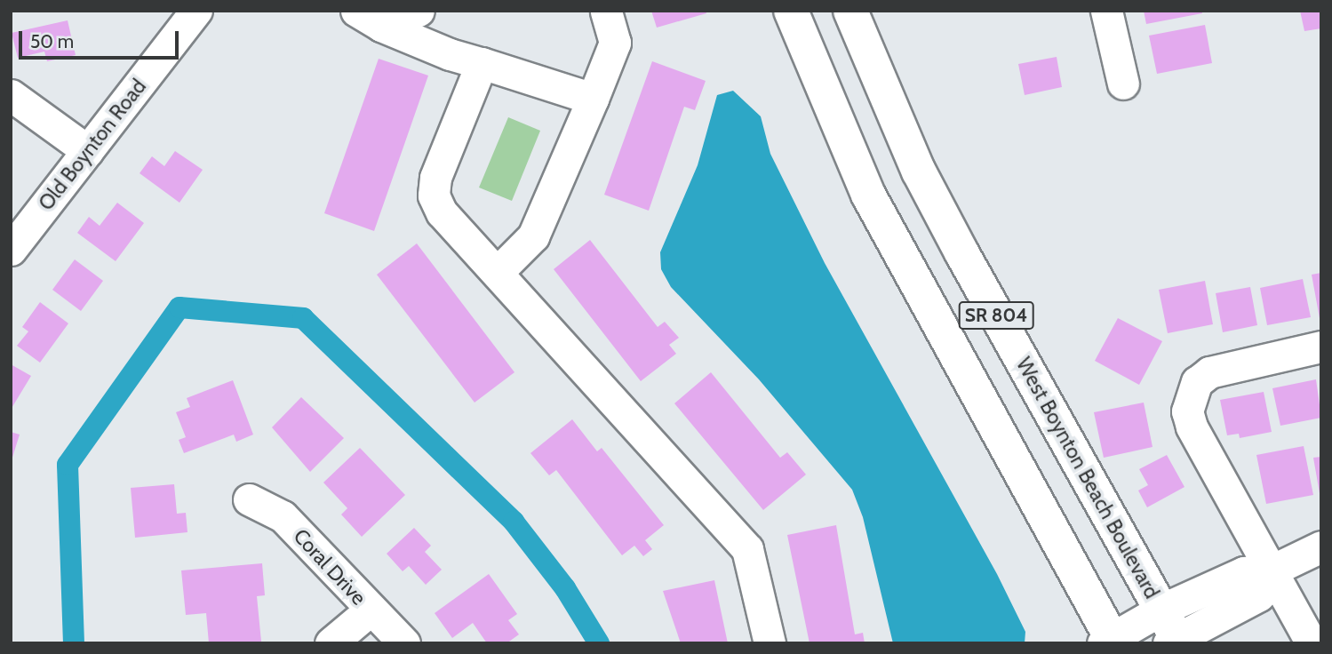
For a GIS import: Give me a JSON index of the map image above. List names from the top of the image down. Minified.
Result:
{"streets":{"main road":["SR 804","West Boynton Beach Boulevard"],"street":["Old Boynton Road","Coral Drive"]},"scale_bar":"50 m"}
